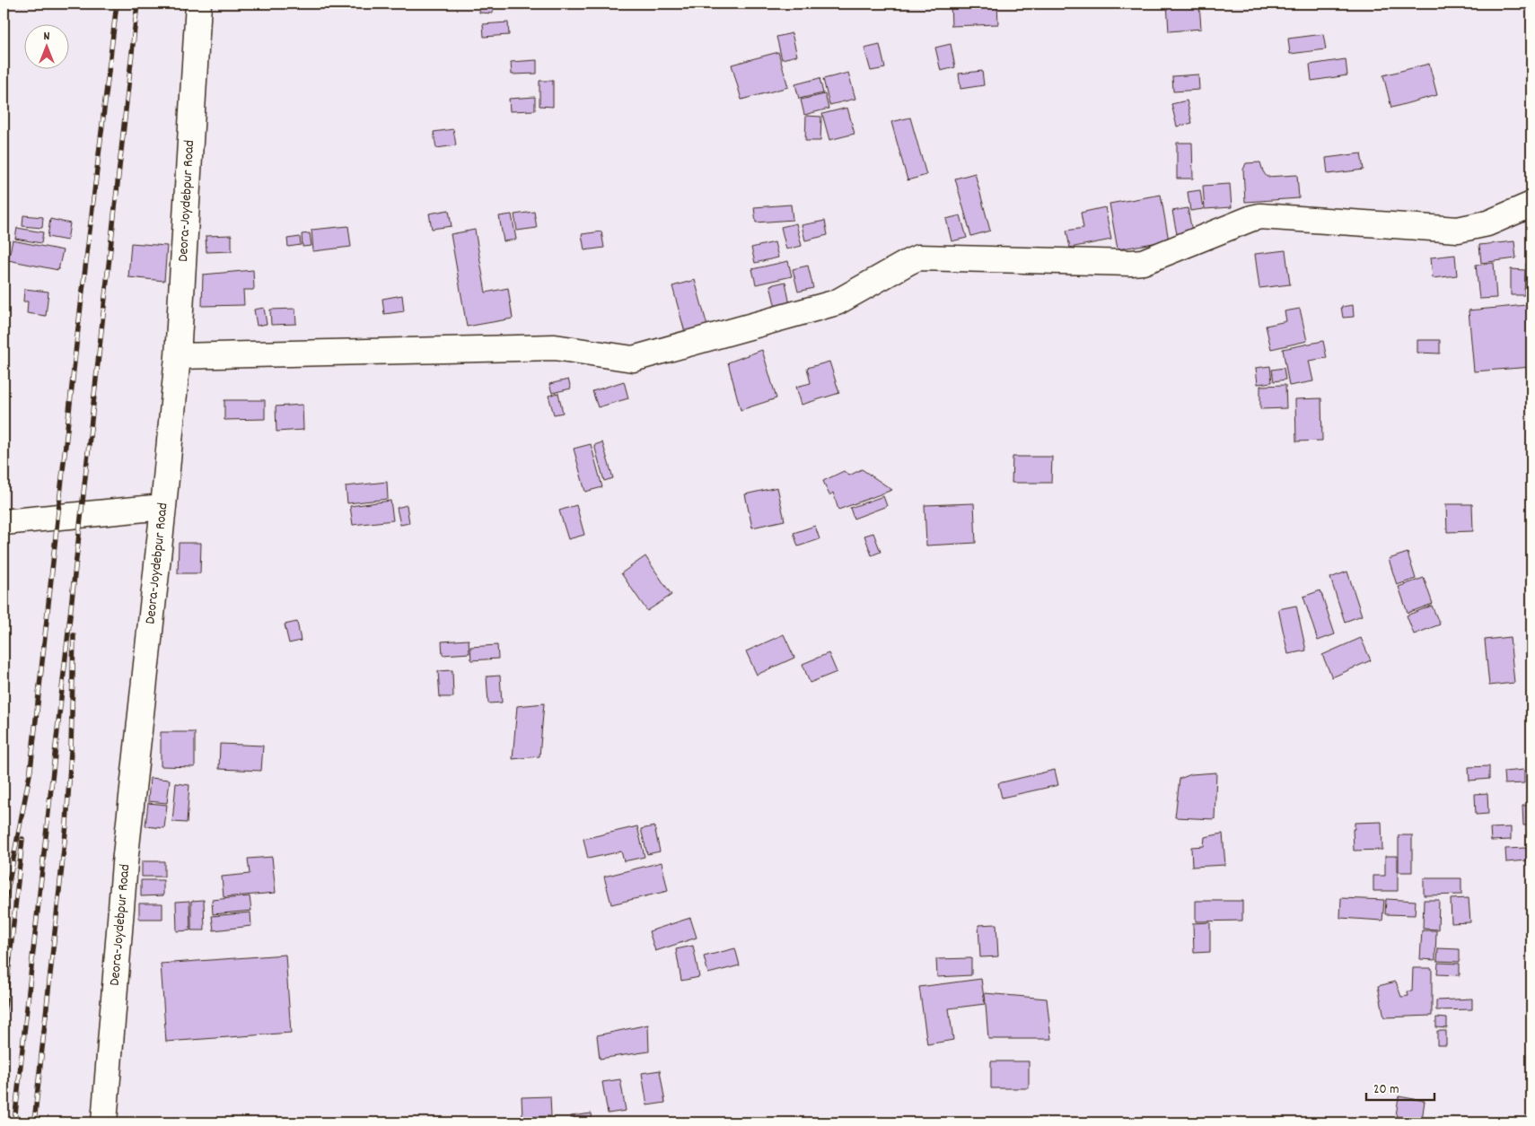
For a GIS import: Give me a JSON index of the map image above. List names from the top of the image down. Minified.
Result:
{"streets":{"street":["Deora-Joydebpur Road"]},"scale_bar":"20 m","north":"top"}
